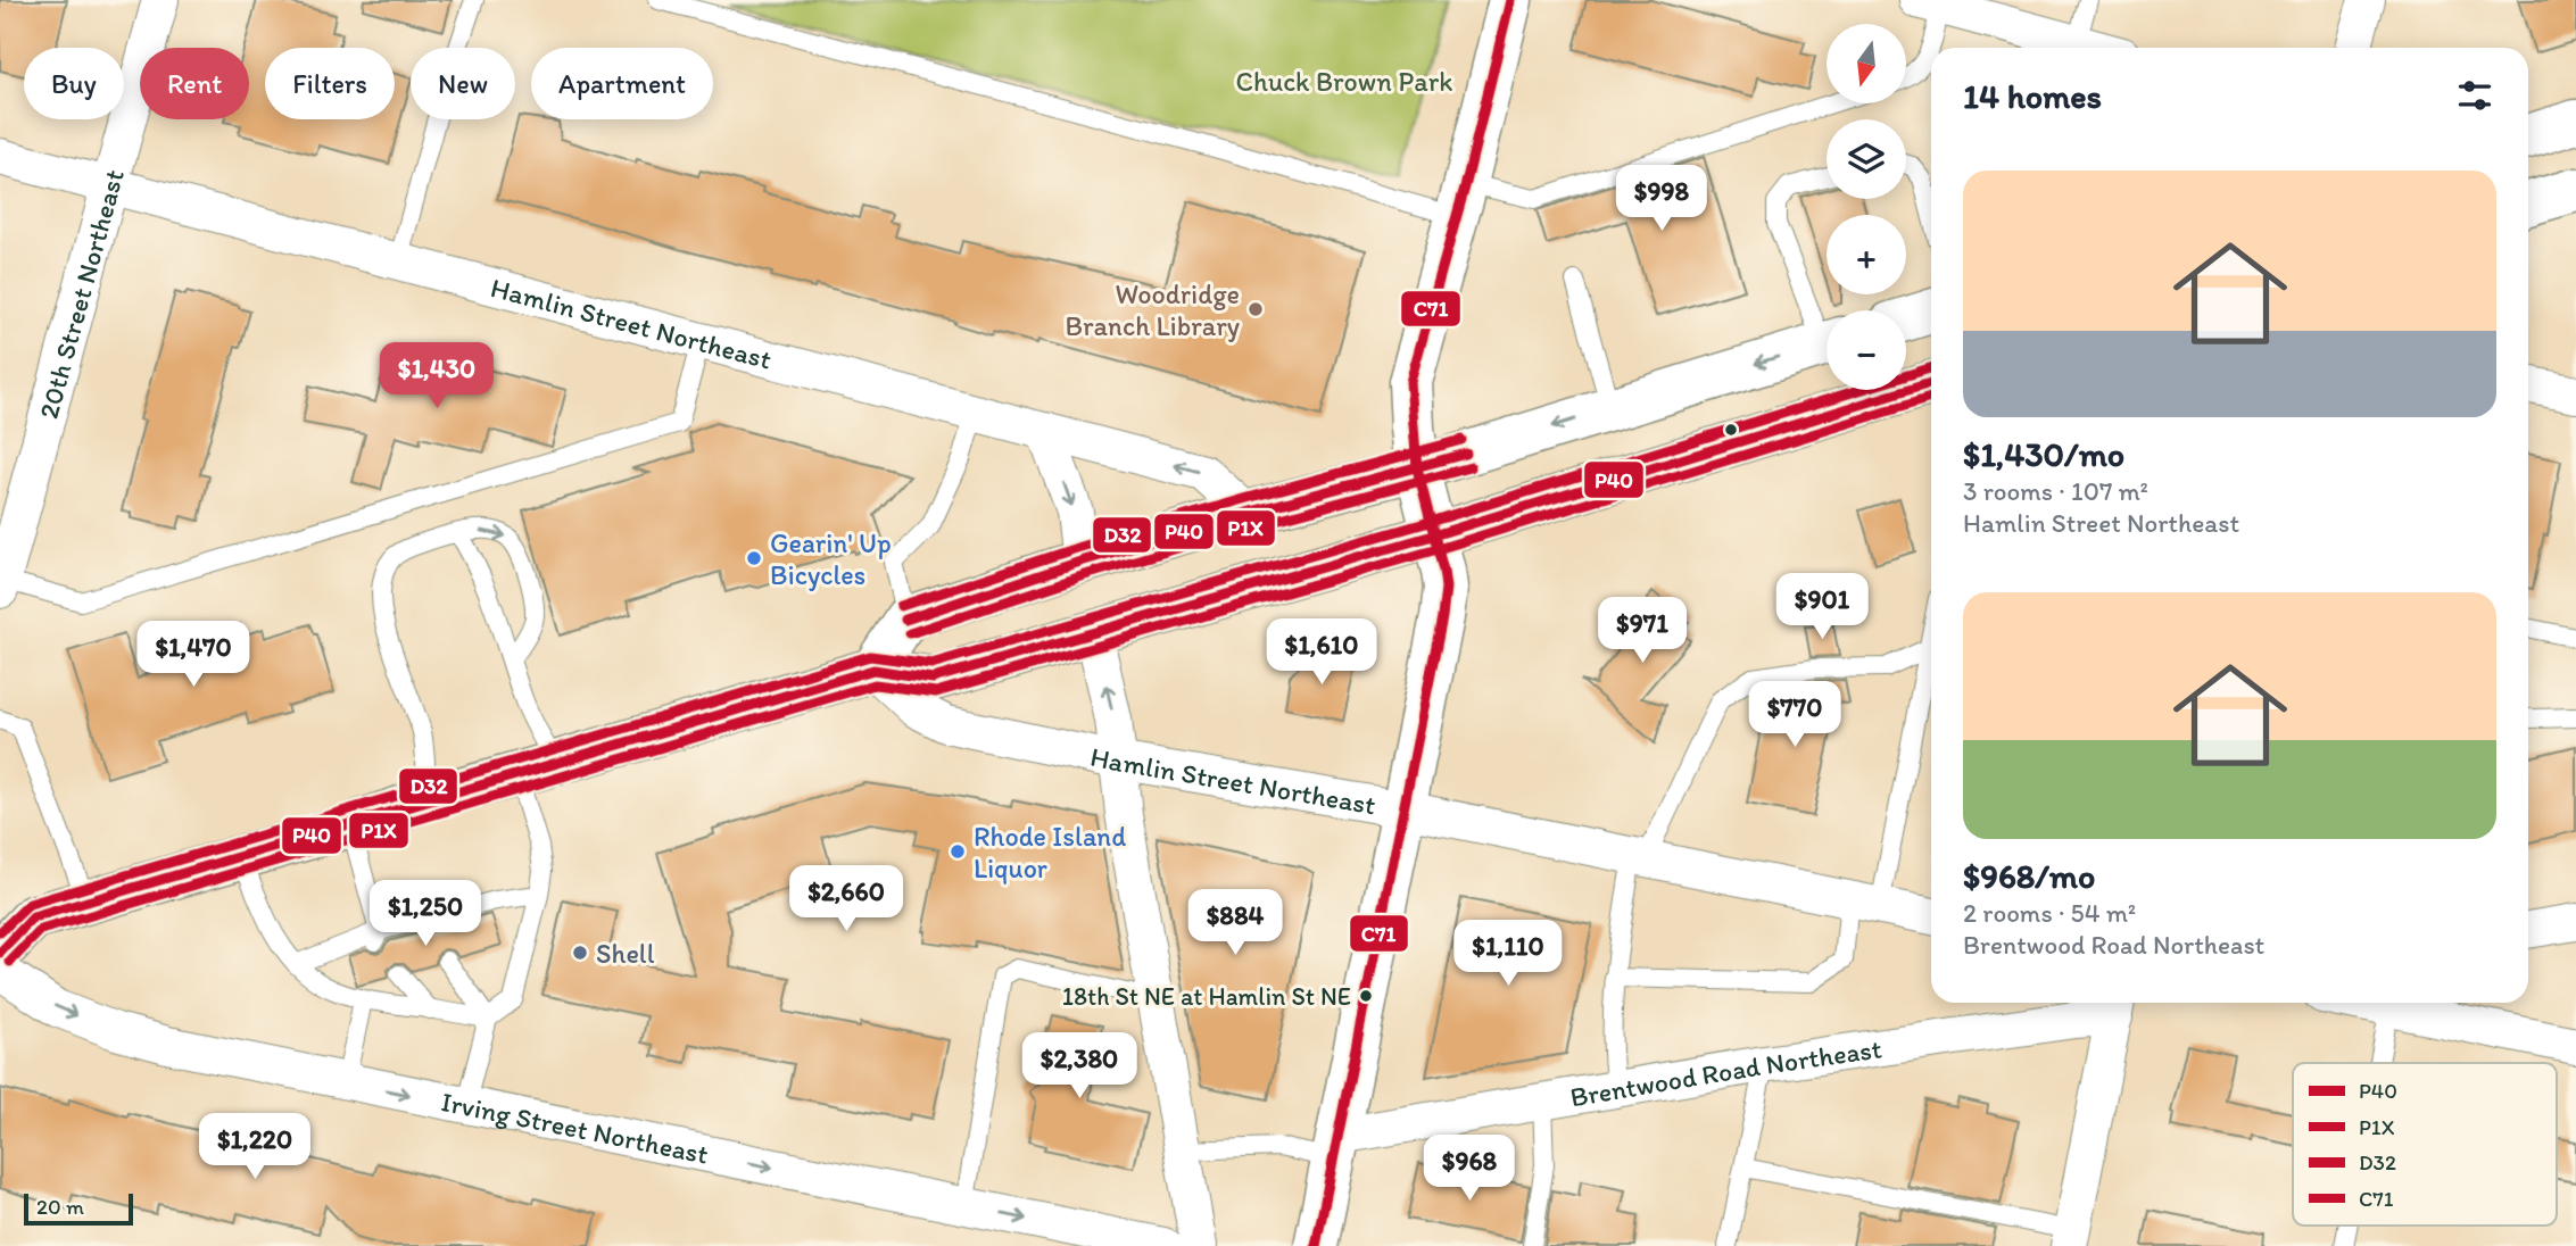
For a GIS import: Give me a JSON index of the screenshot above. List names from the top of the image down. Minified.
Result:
{"streets":{"street":["20th Street Northeast","Hamlin Street Northeast","Brentwood Road Northeast","Irving Street Northeast"]},"crossings":[["20th Street Northeast","Hamlin Street Northeast"]],"one_way":["Irving Street Northeast"],"parks":["Chuck Brown Park"],"places":["Woodridge Branch Library","Gearin' Up Bicycles","Rhode Island Liquor","Shell","18th St NE at Hamlin St NE"],"lines":["transit line C71","transit line D32","transit line P40","transit line P1X"],"legend":["P40","P1X","D32","C71"],"scale_bar":"20 m","north":"bottom","page":{"map_buttons":["+","−"],"chip":["Buy","Rent","Filters","New","Apartment"],"heading":"14 homes","list":[{"name":"$1,430/mo","note":"3 rooms · 107 m² · Hamlin Street Northeast"},{"name":"$968/mo","note":"2 rooms · 54 m² · Brentwood Road Northeast"}],"price":["$998","$1,430","$901","$971","$1,610","$1,470","$770","$2,660","$1,250","$884","$1,110","$2,380","$1,220","$968"],"scale":"20 m"}}
